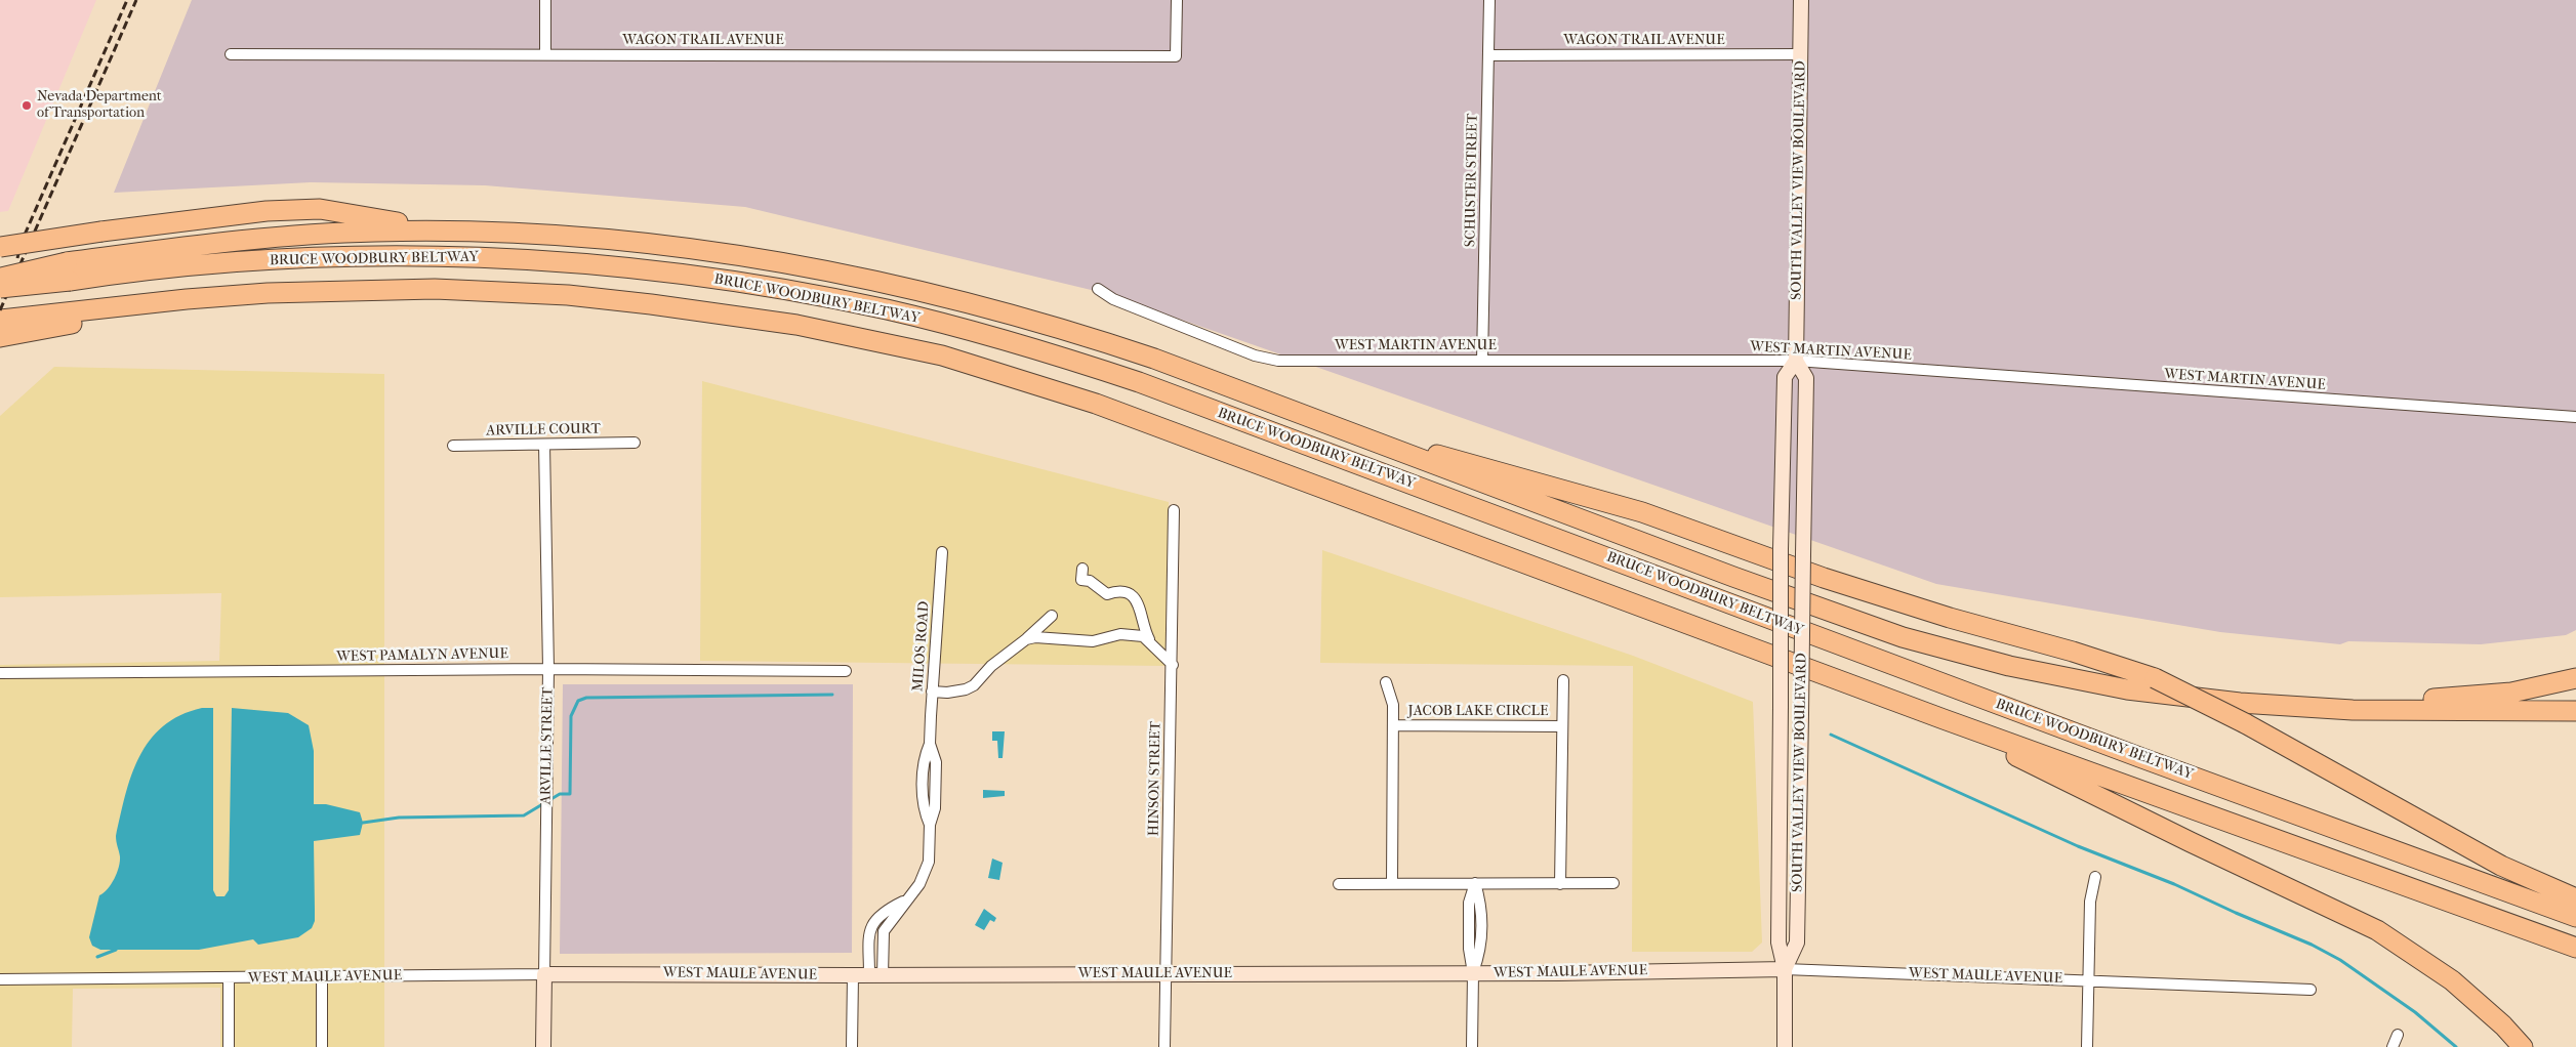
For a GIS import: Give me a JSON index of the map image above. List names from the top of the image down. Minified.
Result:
{"streets":{"highway":["BRUCE WOODBURY BELTWAY"],"main road":["SOUTH VALLEY VIEW BOULEVARD","ARVILLE STREET","WEST MAULE AVENUE"],"street":["WAGON TRAIL AVENUE","SCHUSTER STREET","WEST MARTIN AVENUE","ARVILLE COURT","MILOS ROAD","WEST PAMALYN AVENUE","JACOB LAKE CIRCLE","HINSON STREET"]},"crossings":[["WAGON TRAIL AVENUE","SCHUSTER STREET"],["WAGON TRAIL AVENUE","SOUTH VALLEY VIEW BOULEVARD"],["SCHUSTER STREET","WEST MARTIN AVENUE"],["SOUTH VALLEY VIEW BOULEVARD","WEST MARTIN AVENUE"],["SOUTH VALLEY VIEW BOULEVARD","WEST MAULE AVENUE"],["ARVILLE COURT","ARVILLE STREET"],["MILOS ROAD","WEST MAULE AVENUE"],["WEST PAMALYN AVENUE","ARVILLE STREET"],["ARVILLE STREET","WEST MAULE AVENUE"],["HINSON STREET","WEST MAULE AVENUE"]],"places":["Nevada Department of Transportation"]}
